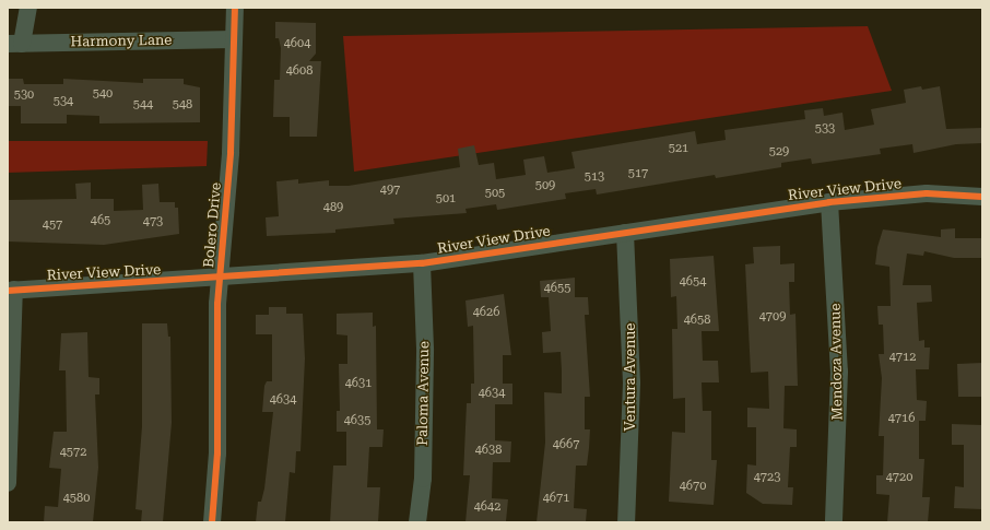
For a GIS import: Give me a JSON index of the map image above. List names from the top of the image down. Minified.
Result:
{"streets":{"street":["Harmony Lane","River View Drive","Bolero Drive","Mendoza Avenue","Ventura Avenue","Paloma Avenue"]},"crossings":[["Harmony Lane","Bolero Drive"],["River View Drive","Bolero Drive"],["River View Drive","Mendoza Avenue"],["River View Drive","Ventura Avenue"],["River View Drive","Paloma Avenue"]],"house_numbers":["4604","4608","540","530","534","544","548","533","521","529","517","513","509","497","505","501","489","465","473","457","4654","4655","4626","4709","4658","4712","4631","4634","4634","4716","4635","4667","4638","4572","4723","4720","4670","4580","4671","4642"]}
